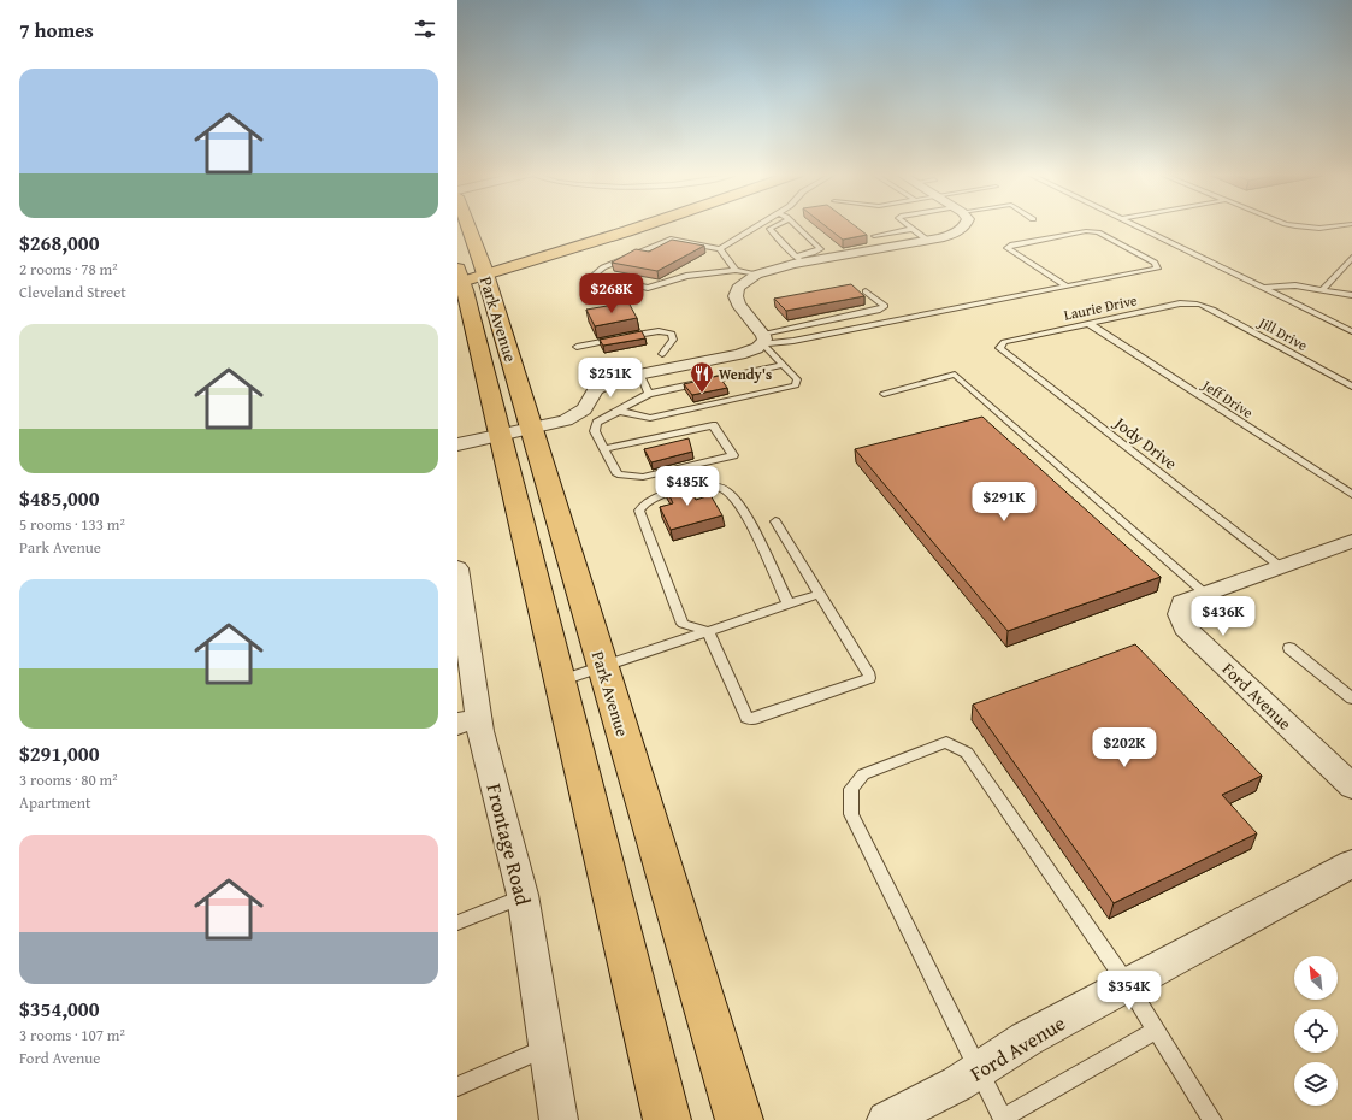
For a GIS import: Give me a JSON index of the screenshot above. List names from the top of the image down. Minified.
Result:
{"streets":{"main road":["Park Avenue"],"street":["Ford Avenue","Frontage Road"],"lane":["Laurie Drive","Jill Drive","Jeff Drive","Jody Drive"]},"crossings":[["Laurie Drive","Jill Drive"],["Laurie Drive","Jeff Drive"],["Laurie Drive","Jody Drive"],["Jody Drive","Ford Avenue"]],"places":{"restaurant":["Wendy's"]},"north":"top left","page":{"heading":"7 homes","list":[{"name":"$268,000","note":"2 rooms · 78 m² · Cleveland Street"},{"name":"$485,000","note":"5 rooms · 133 m² · Park Avenue"},{"name":"$291,000","note":"3 rooms · 80 m² · Apartment"},{"name":"$354,000","note":"3 rooms · 107 m² · Ford Avenue"}],"price":["$268K","$251K","$485K","$291K","$436K","$202K","$354K"]}}
